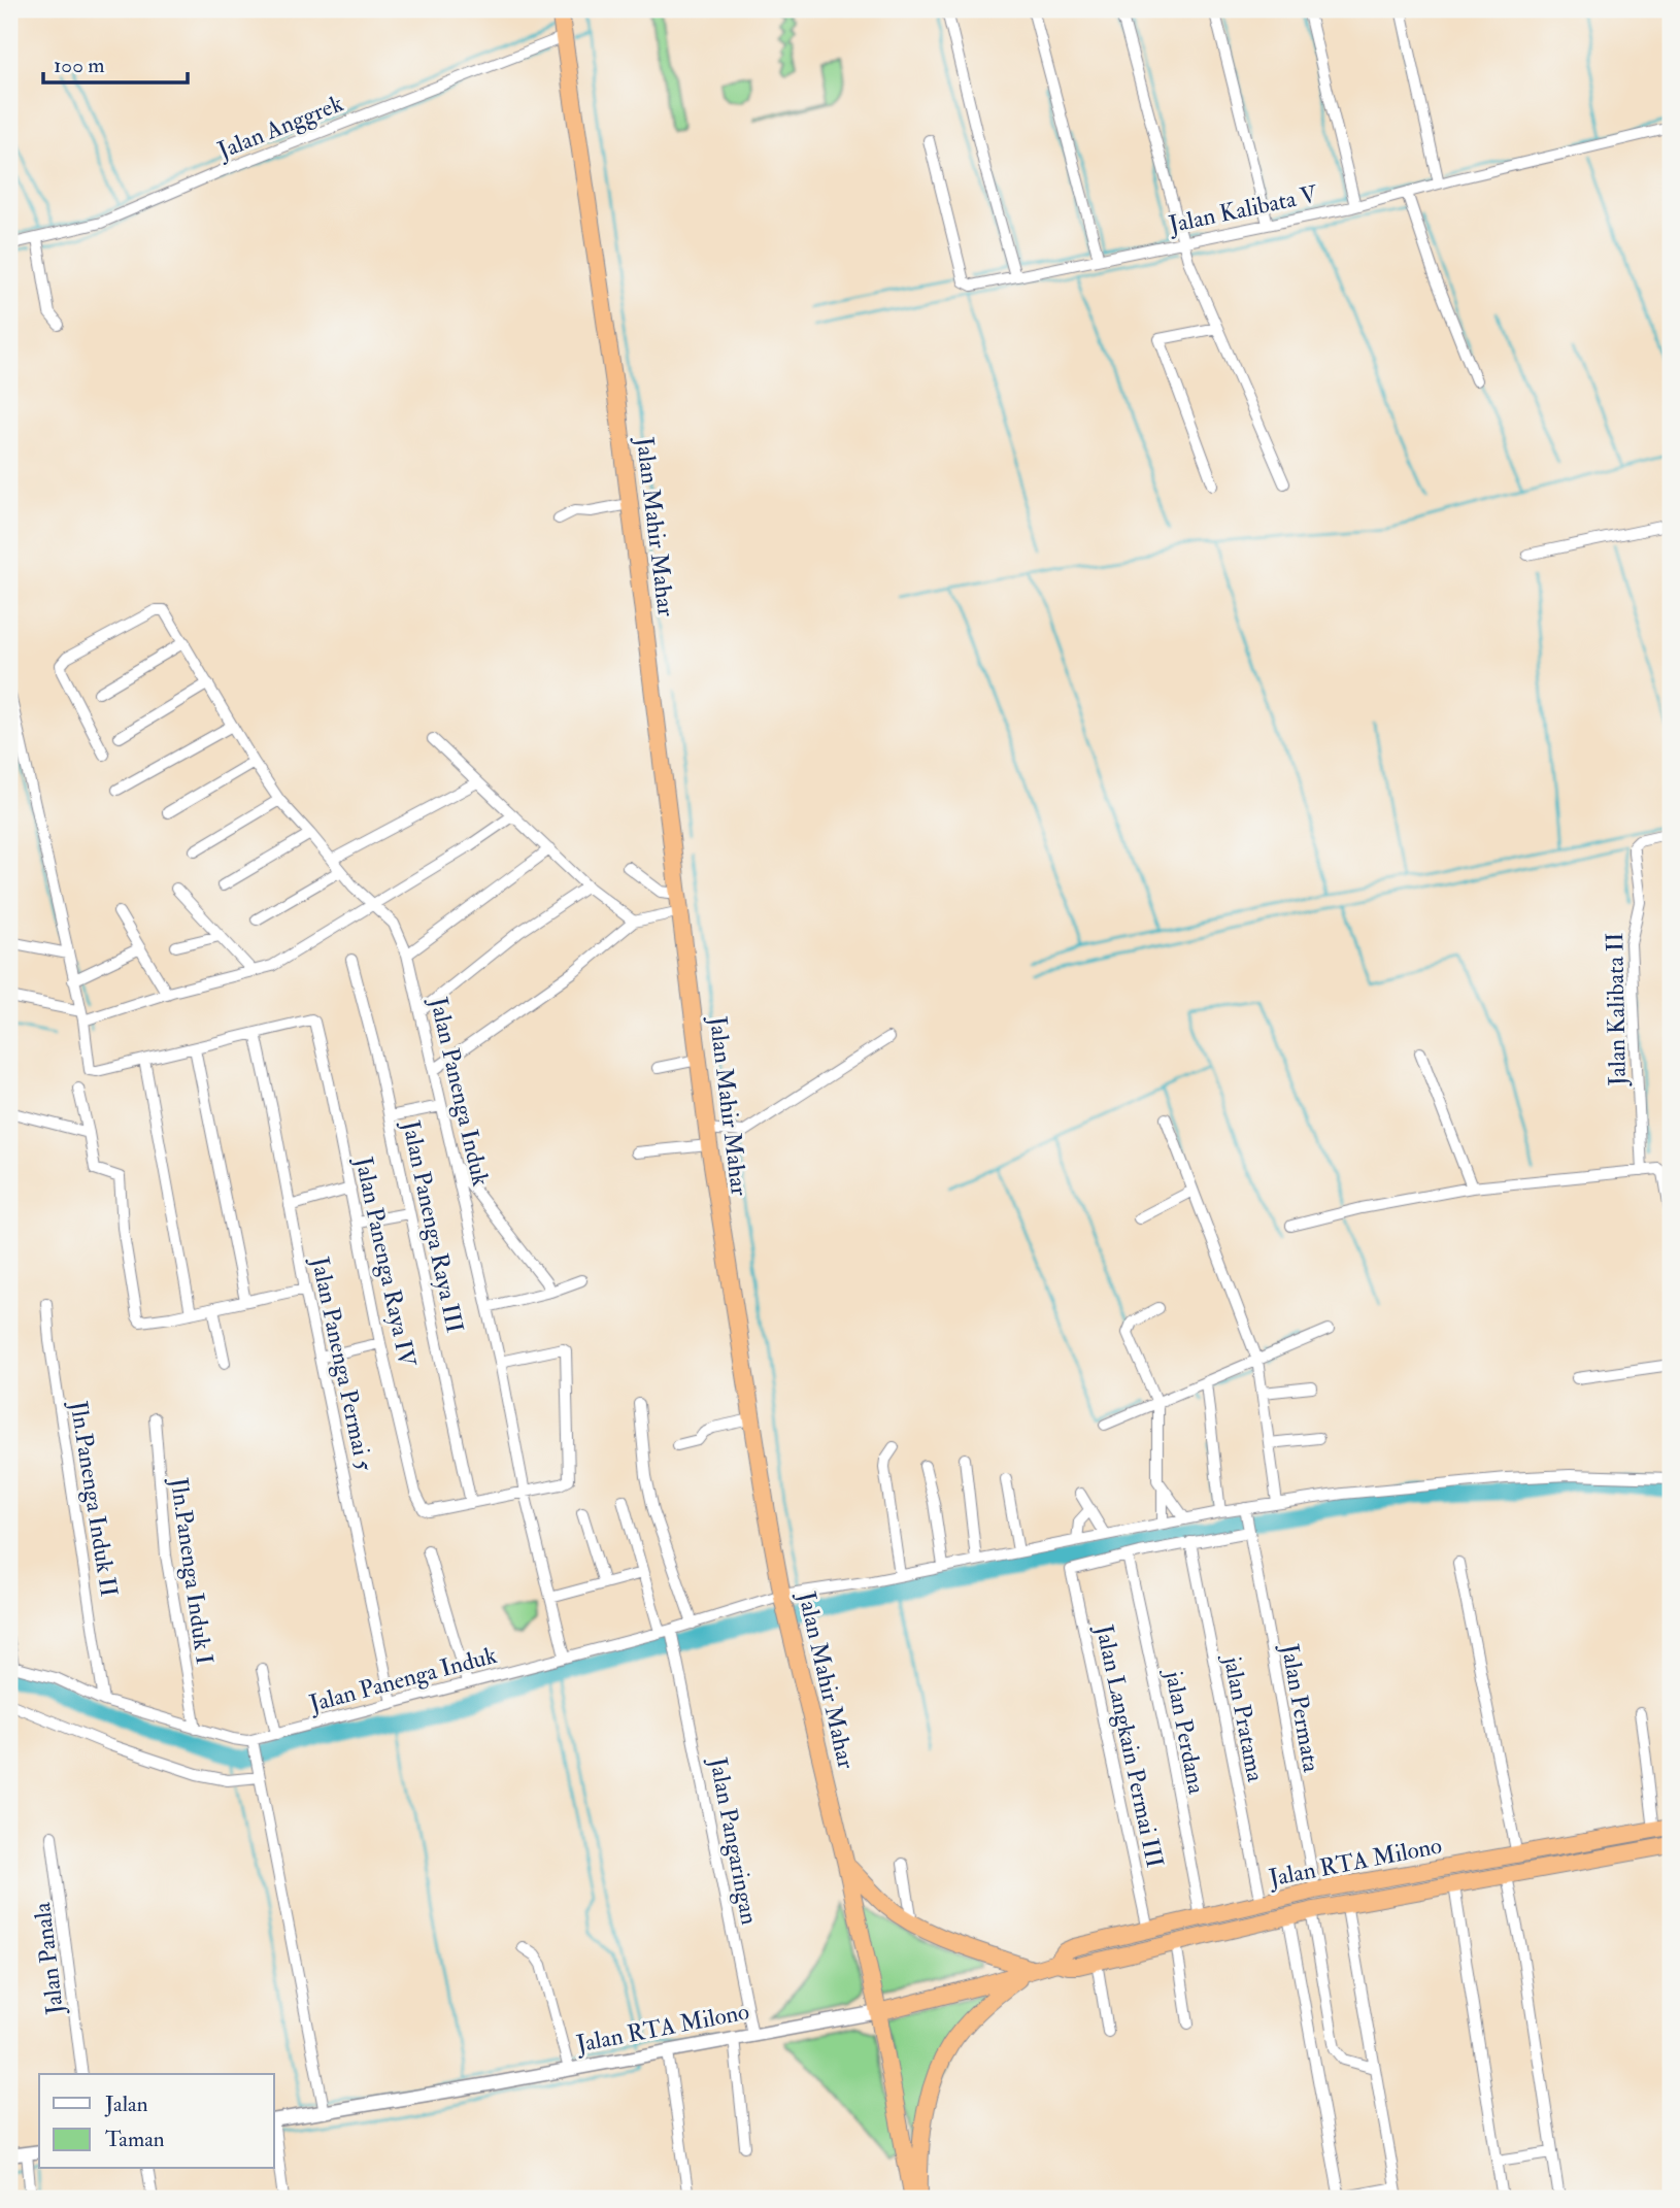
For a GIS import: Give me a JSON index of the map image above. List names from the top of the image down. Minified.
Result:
{"streets":{"highway":["Jalan Mahir Mahar","Jalan RTA Milono"],"street":["Jalan Anggrek","Jalan Kalibata V","Jalan Kalibata II","Jalan Panenga Induk","Jalan Panenga Raya III","Jalan Panenga Raya IV","Jalan Panenga Permai 5","Jln.Panenga Induk II","Jln.Panenga Induk I","Jalan Permata","jalan Pratama","jalan Perdana","Jalan Langkain Permai III","Jalan Pangaringan","Jalan Panala"]},"crossings":[["Jalan Anggrek","Jalan Mahir Mahar"],["Jalan Mahir Mahar","Jalan Panenga Induk"],["Jalan Mahir Mahar","Jalan RTA Milono"],["Jalan Panenga Induk","Jalan Panenga Permai 5"],["Jalan Panenga Induk","Jalan Permata"],["Jalan Panenga Induk","Jalan Pangaringan"],["Jalan Panenga Raya III","Jalan Panenga Raya IV"],["Jalan Panenga Raya IV","Jalan Panenga Permai 5"],["Jalan Permata","Jalan RTA Milono"],["jalan Pratama","Jalan RTA Milono"],["jalan Perdana","Jalan Langkain Permai III"],["jalan Perdana","Jalan RTA Milono"],["Jalan Langkain Permai III","Jalan RTA Milono"],["Jalan Pangaringan","Jalan RTA Milono"]],"legend":["Jalan","Taman"],"scale_bar":"100 m"}
